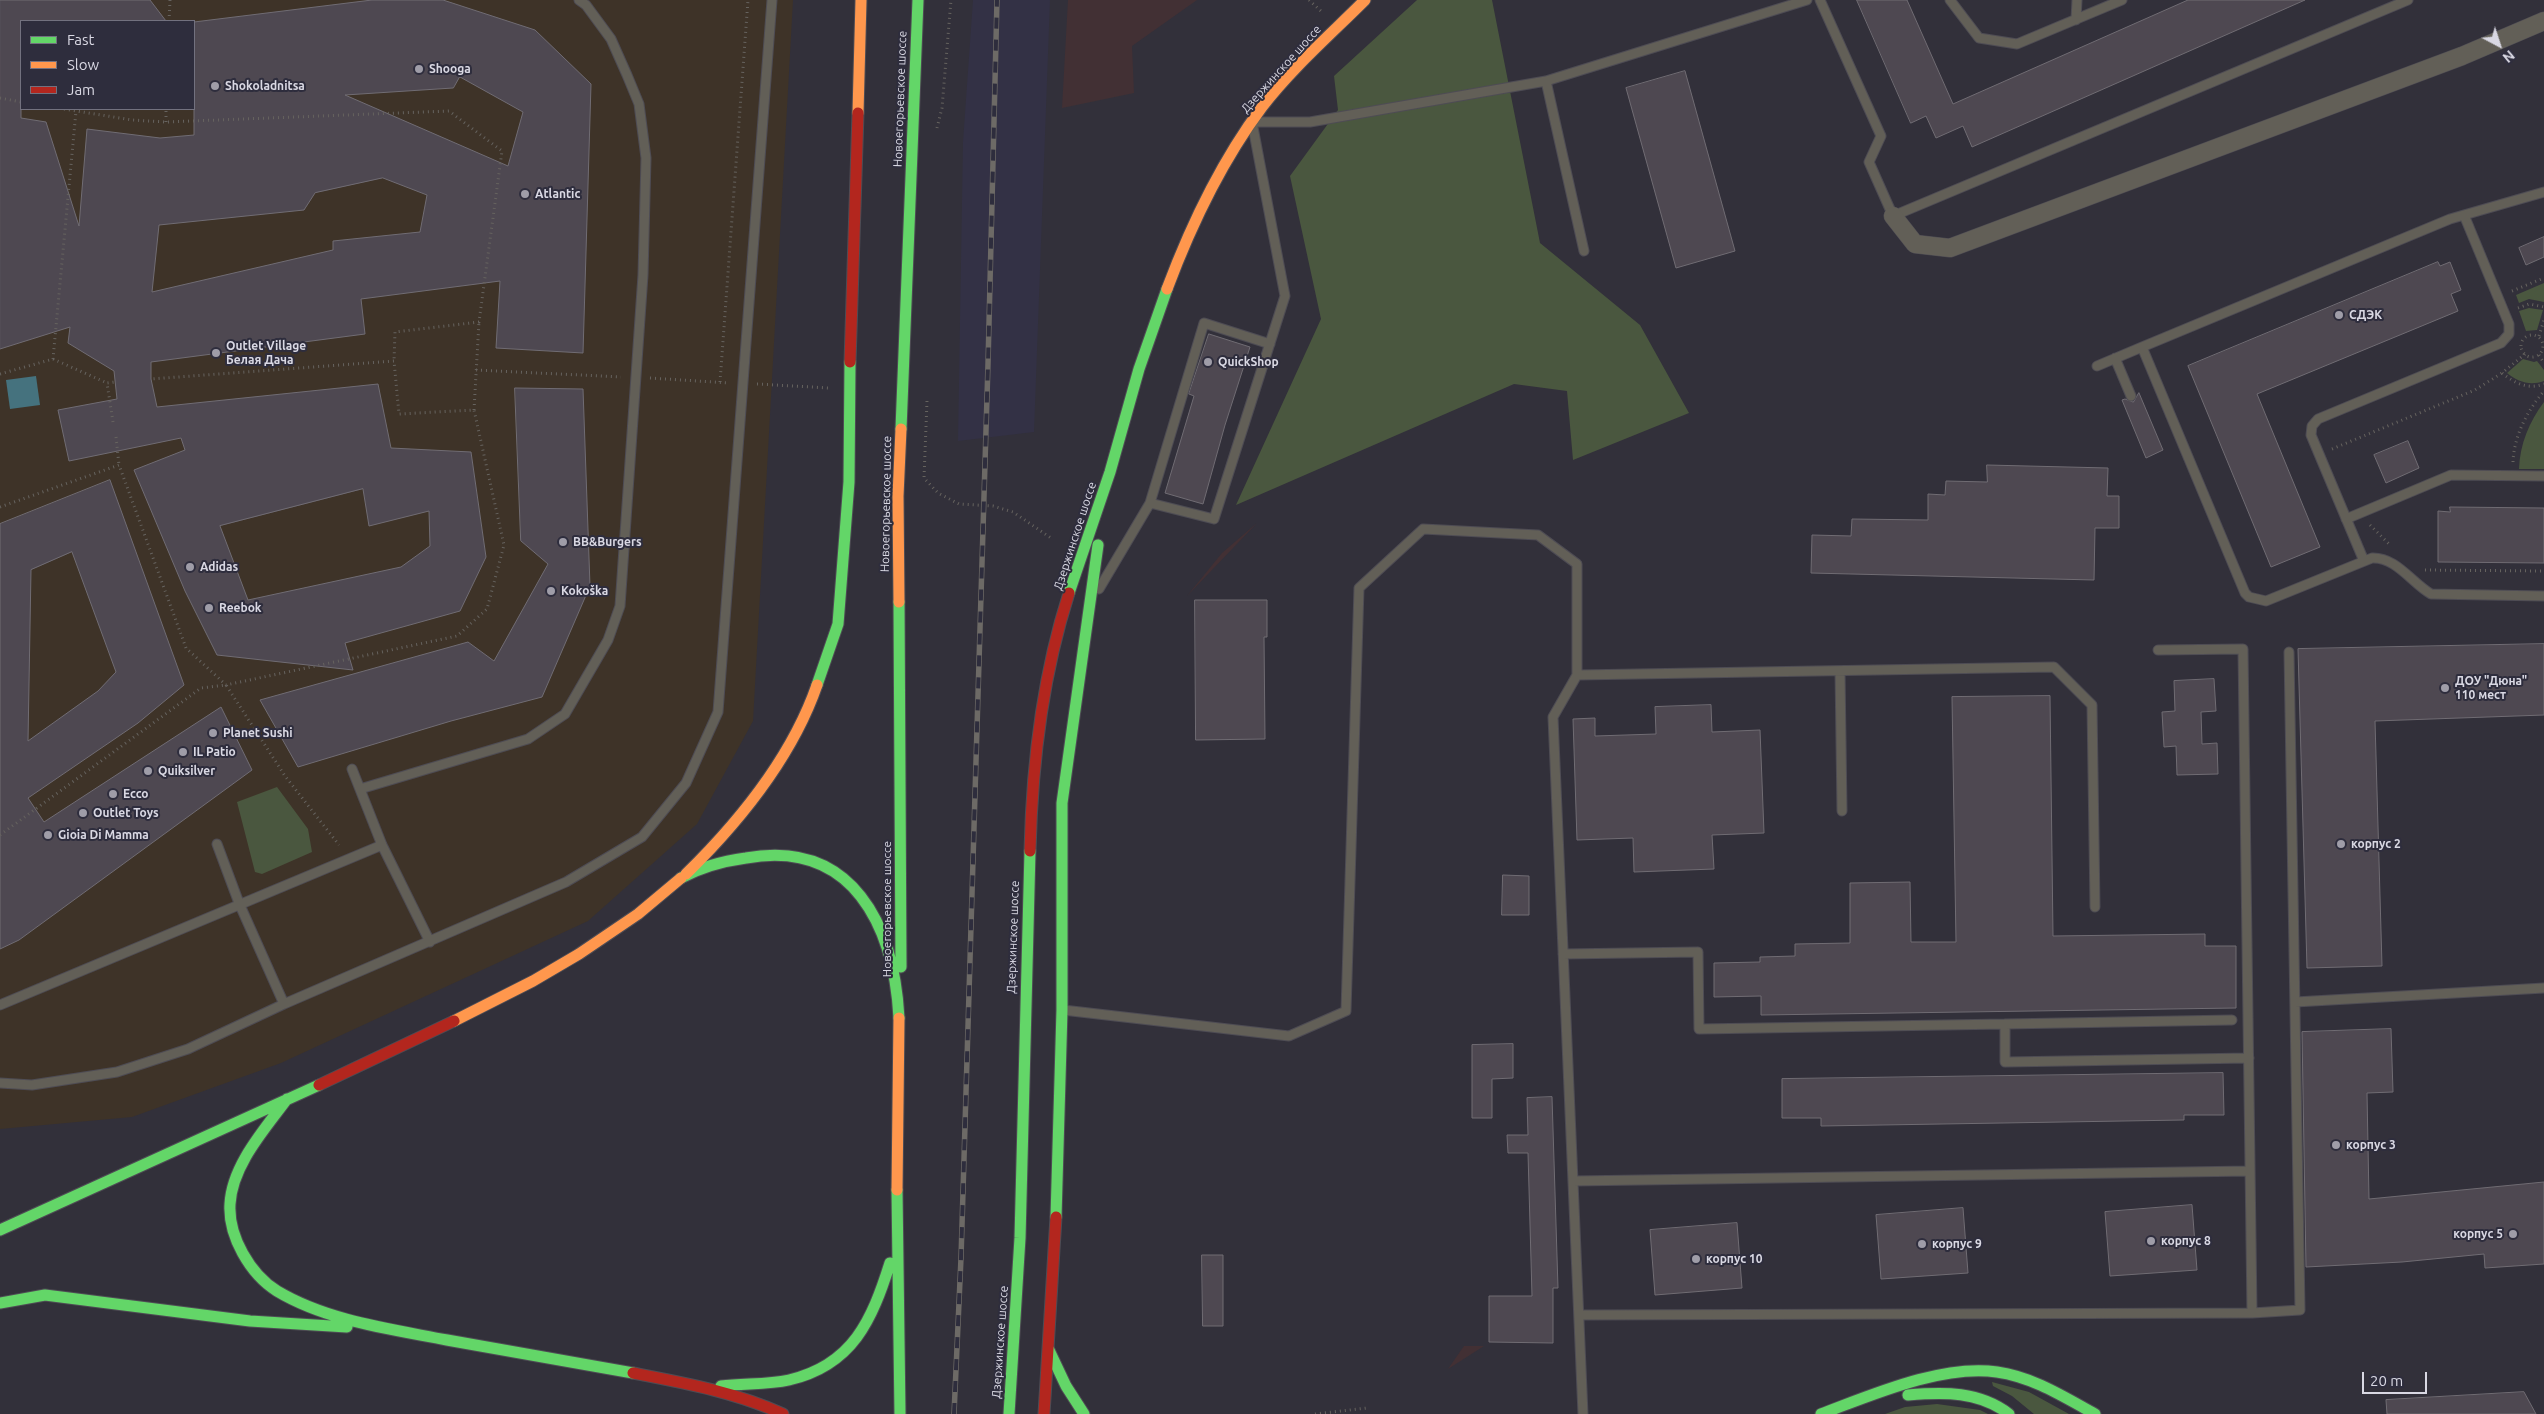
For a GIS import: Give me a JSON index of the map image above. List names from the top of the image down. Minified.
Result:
{"streets":{"main road":["Дзержинское шоссе","Новоегорьевское шоссе"]},"places":["Shooga","Shokoladnitsa","Atlantic","СДЭК","Outlet Village Белая Дача","QuickShop","BB&Burgers","Adidas","Kokoška","Reebok","ДОУ \"Дюна\" 110 мест","Planet Sushi","IL Patio","Quiksilver","Ecco","Outlet Toys","Gioia Di Mamma","корпус 2","корпус 3","корпус 5","корпус 8","корпус 9","корпус 10"],"legend":["Fast","Slow","Jam"],"scale_bar":"20 m","north":"bottom right"}
